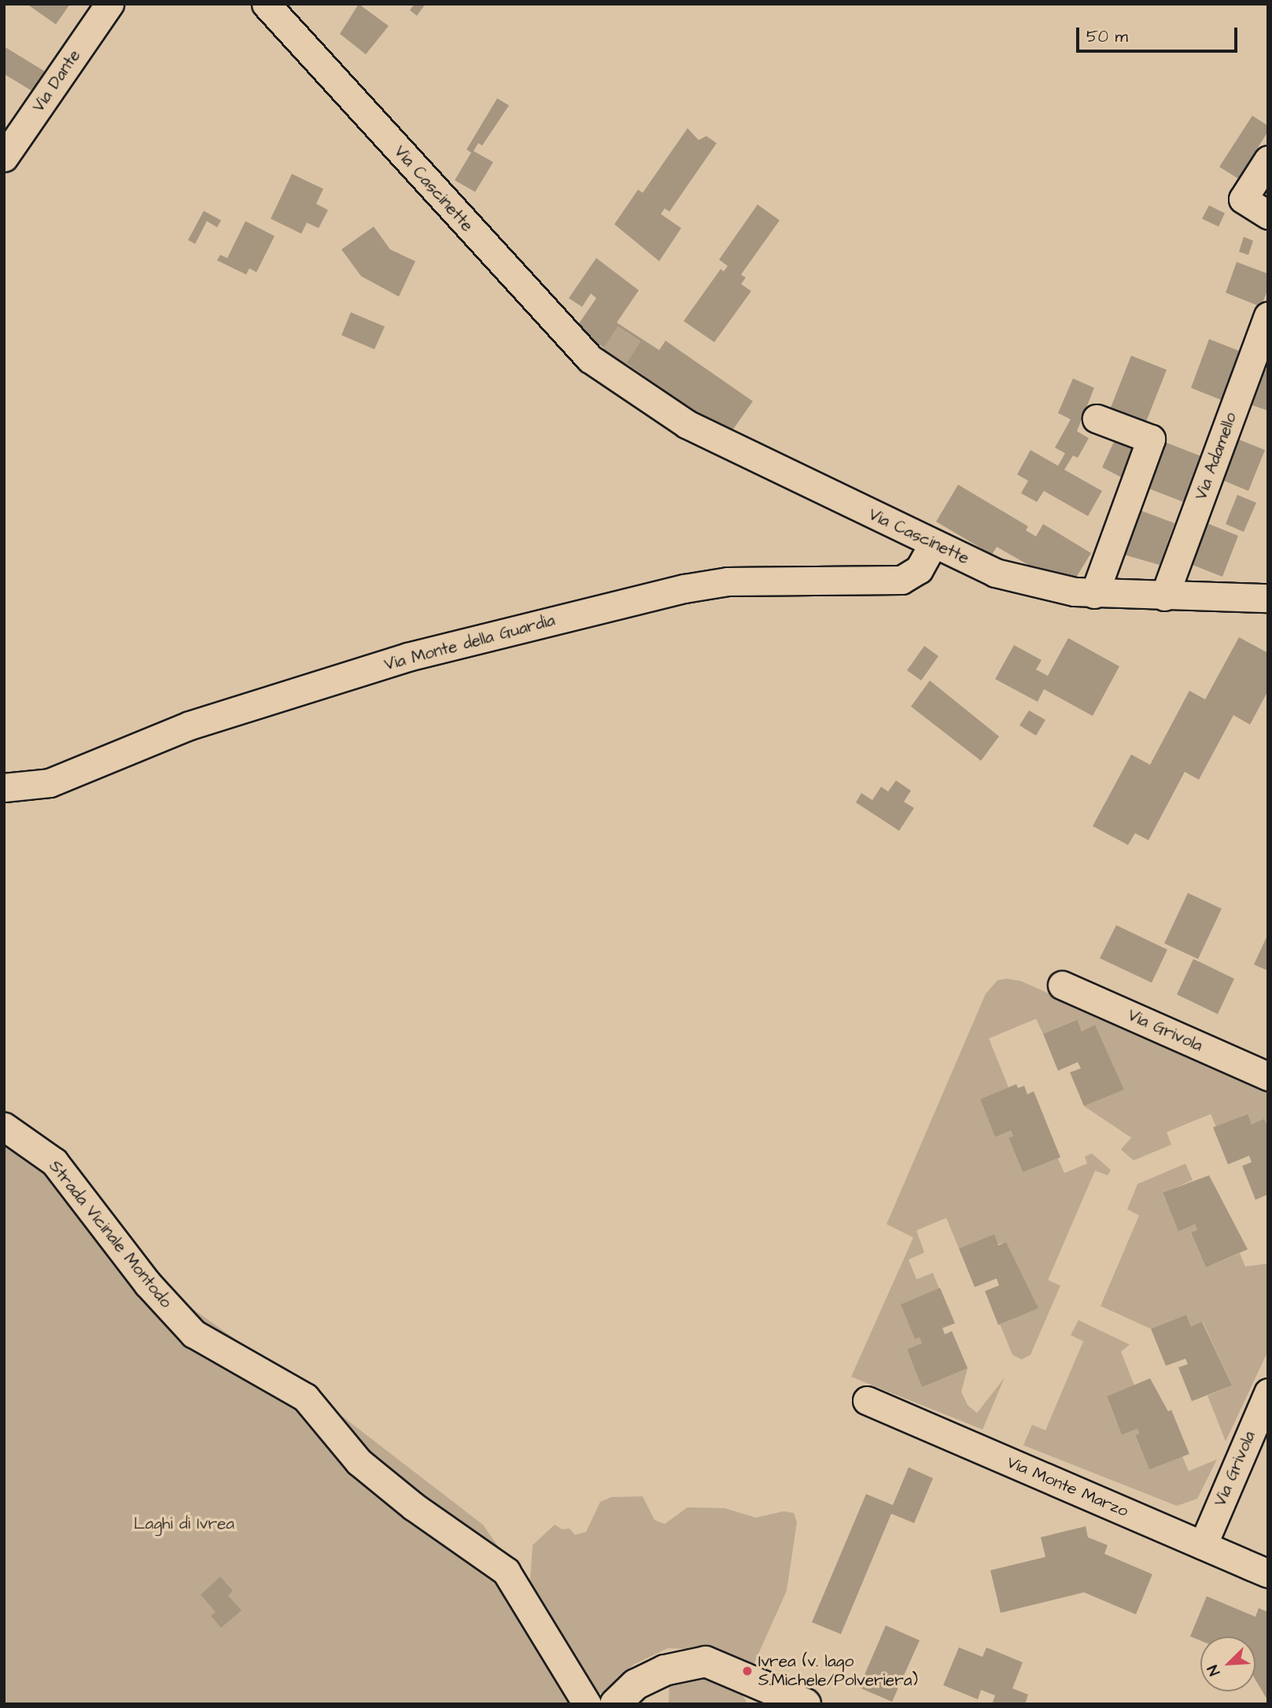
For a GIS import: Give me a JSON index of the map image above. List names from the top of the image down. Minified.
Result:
{"streets":{"street":["Via Dante","Via Cascinette","Via Adamello","Via Monte della Guardia","Via Grivola","Strada Vicinale Montodo","Via Monte Marzo"]},"crossings":[["Via Cascinette","Via Adamello"],["Via Cascinette","Via Monte della Guardia"],["Via Grivola","Via Monte Marzo"]],"parks":["Laghi di Ivrea"],"places":["Ivrea (v. lago S.Michele/Polveriera)"],"scale_bar":"50 m","north":"bottom left"}
